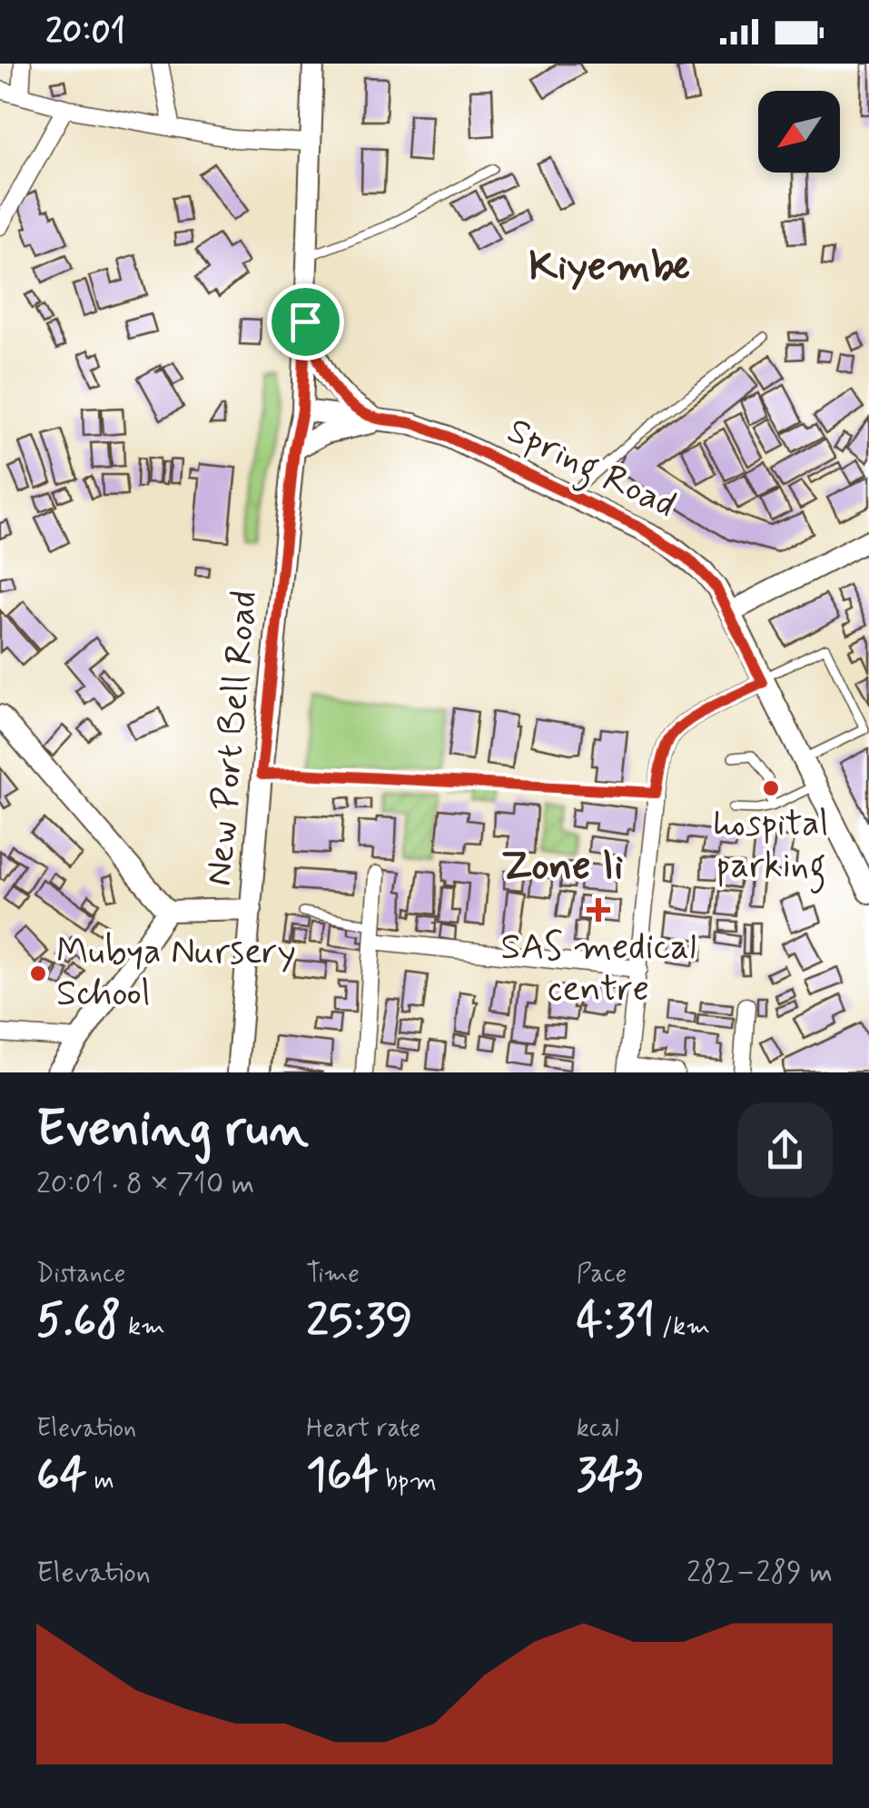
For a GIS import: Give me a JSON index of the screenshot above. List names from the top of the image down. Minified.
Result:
{"streets":{"main road":["Spring Road","New Port Bell Road"]},"crossings":[["Spring Road","New Port Bell Road"]],"districts":["Kiyembe","Zone Ii"],"places":{"other":["hospital parking","Mubya Nursery School"],"health":["SAS medical centre"]},"north":"bottom left","page":{"status":"20:01","heading":["Evening run","20:01 · 8 × 710 m"],"stats":[["Distance","5.68 km"],["Time","25:39"],["Pace","4:31 /km"],["Elevation","64 m"],["Heart rate","164 bpm"],["kcal","343"]],"chart":["Elevation","282–289 m"]}}
